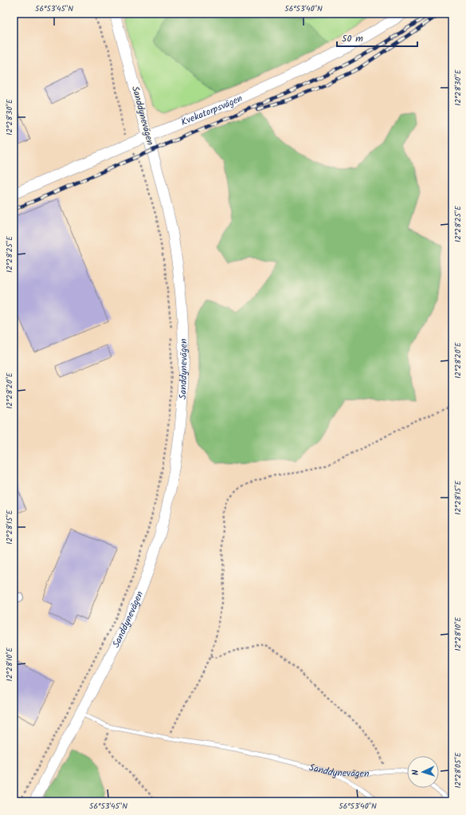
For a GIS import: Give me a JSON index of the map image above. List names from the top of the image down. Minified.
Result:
{"streets":{"street":["Kvekatorpsvägen","Sanddynevägen"]},"crossings":[["Kvekatorpsvägen","Sanddynevägen"]],"scale_bar":"50 m","north":"left","coordinates":["56°53'45\"N","56°53'40\"N","12°28'30\"E","12°28'25\"E","12°28'20\"E","12°28'15\"E","12°28'10\"E","12°28'05\"E"]}
